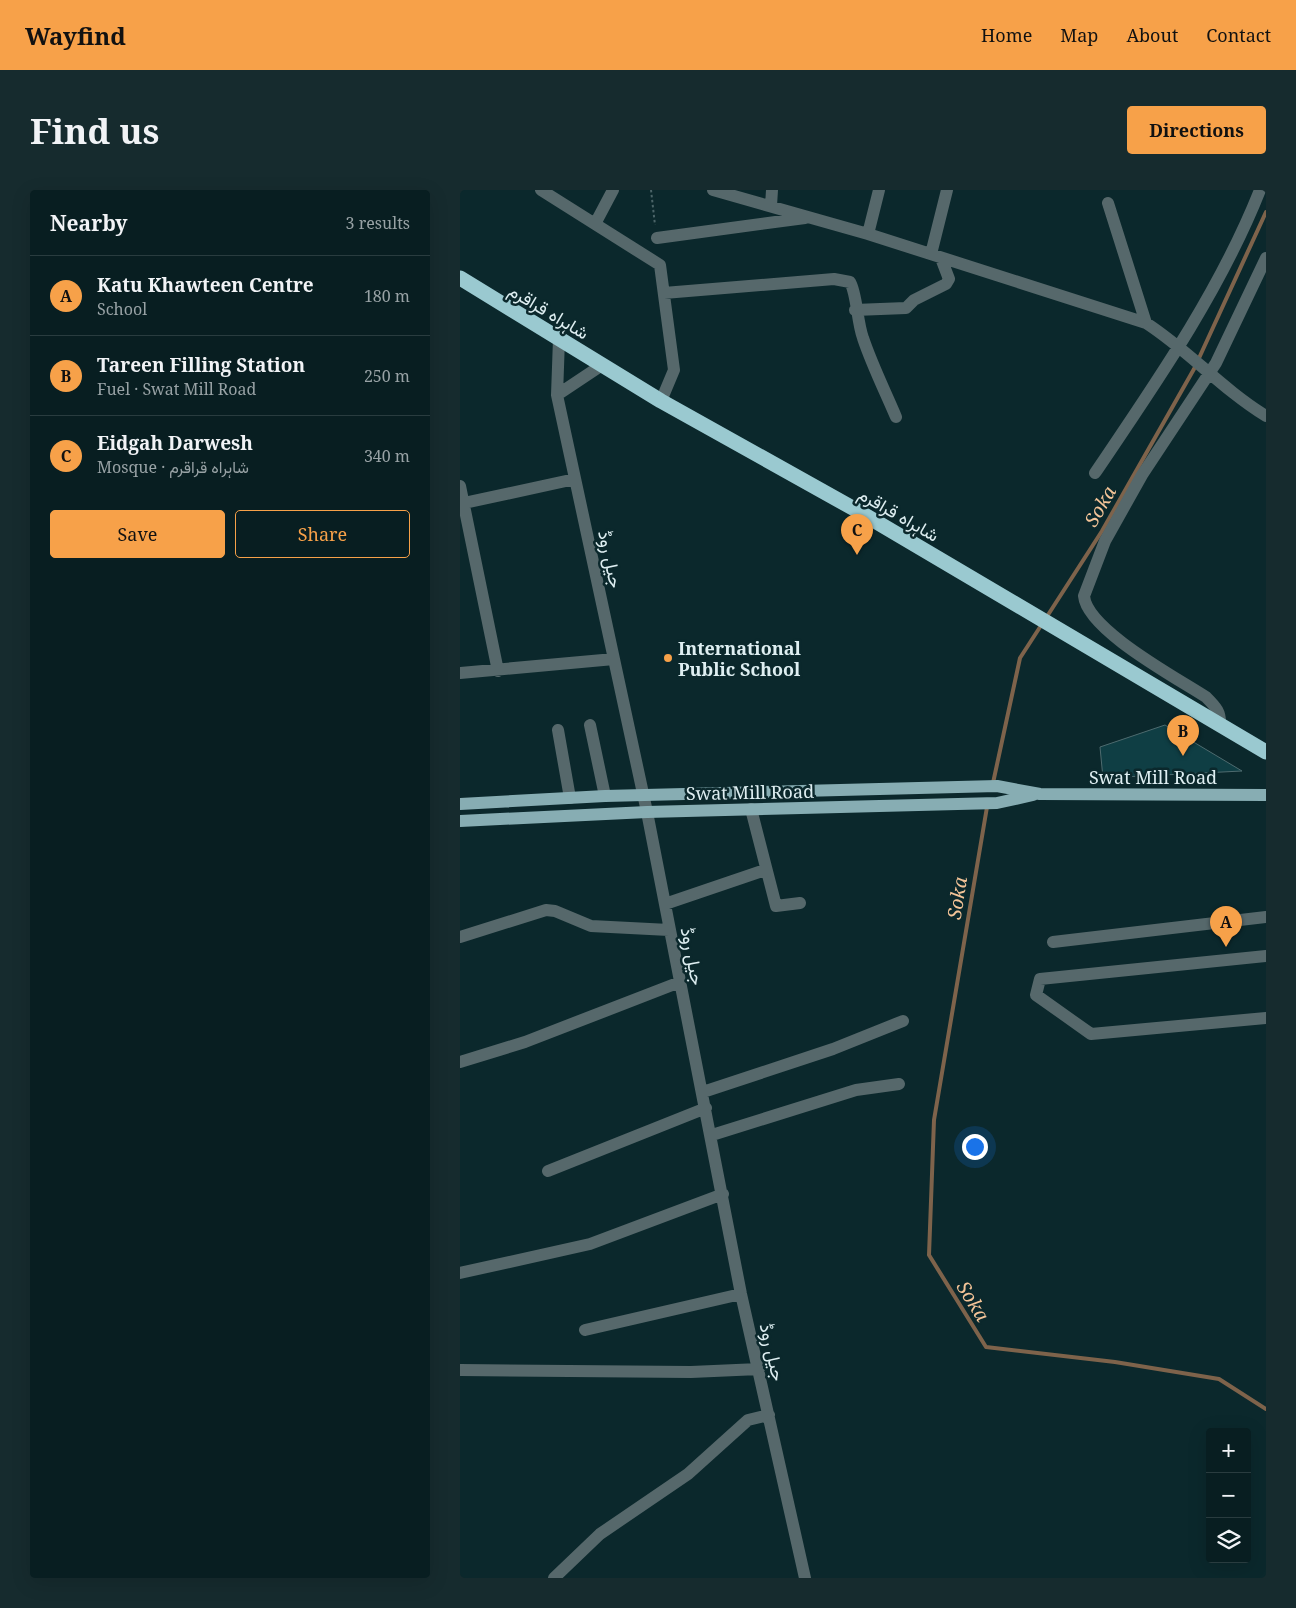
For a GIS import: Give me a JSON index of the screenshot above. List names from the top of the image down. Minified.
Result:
{"streets":{"highway":["شاہراہ قراقرم"],"main road":["Swat Mill Road"],"street":["جیل روڈ"]},"crossings":[["شاہراہ قراقرم","جیل روڈ"],["جیل روڈ","Swat Mill Road"]],"water":["Soka"],"places":["International Public School"],"page":{"header":"Wayfind","nav":["Home","Map","About","Contact"],"buttons":["Directions",["Save","Share"]],"title":"Find us","heading":["Nearby","3 results"],"list":[{"mark":"A","name":"Katu Khawteen Centre","note":"School","value":"180 m"},{"mark":"B","name":"Tareen Filling Station","note":"Fuel · Swat Mill Road","value":"250 m"},{"mark":"C","name":"Eidgah Darwesh","note":"Mosque · شاہراہ قراقرم","value":"340 m"}],"pins":["C","B","A"],"map_buttons":["+","−"]}}
